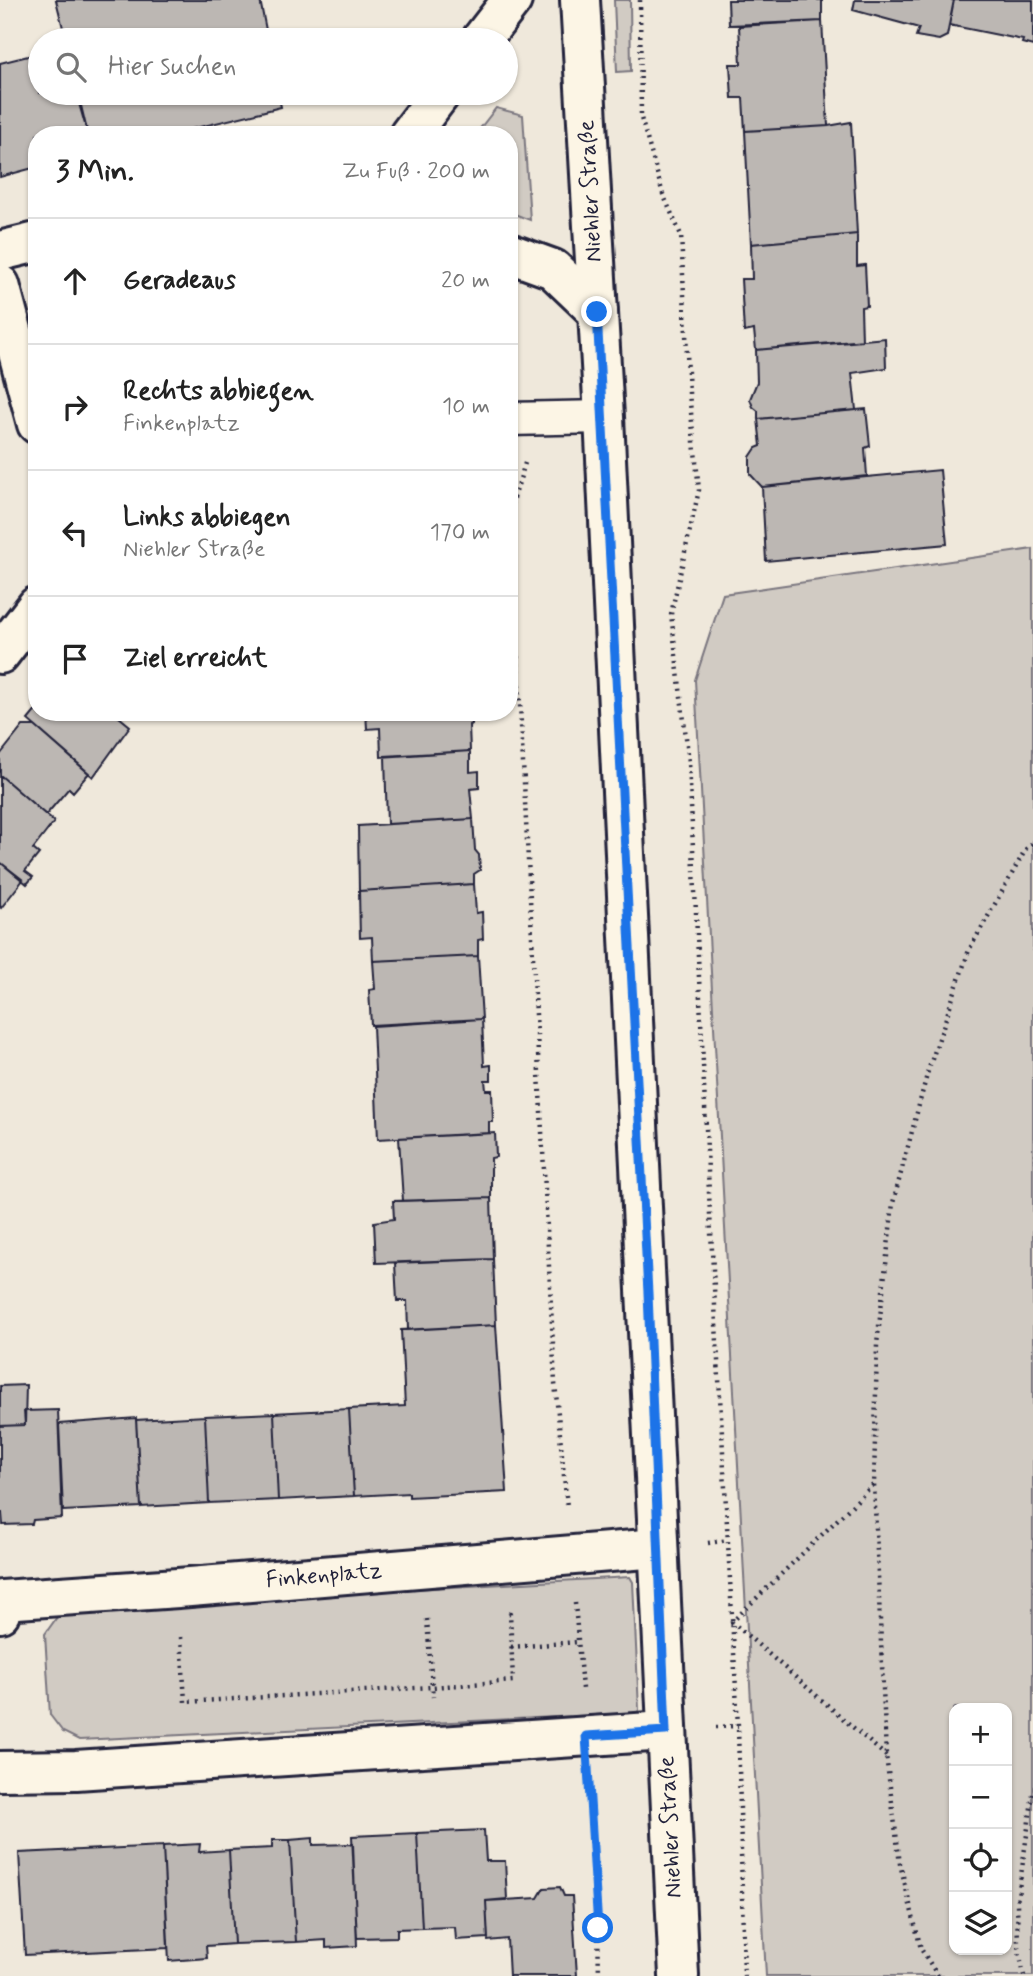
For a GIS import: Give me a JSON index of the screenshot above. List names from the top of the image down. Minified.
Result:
{"streets":{"street":["Niehler Straße","Finkenplatz"]},"crossings":[["Niehler Straße","Finkenplatz"]],"page":{"search":"Hier suchen","heading":["3 Min.","Zu Fuß · 200 m"],"list":[["Geradeaus","20 m"],["Rechts abbiegen","Finkenplatz","10 m"],["Links abbiegen","Niehler Straße","170 m"],"Ziel erreicht"],"map_buttons":["+","−"]}}
